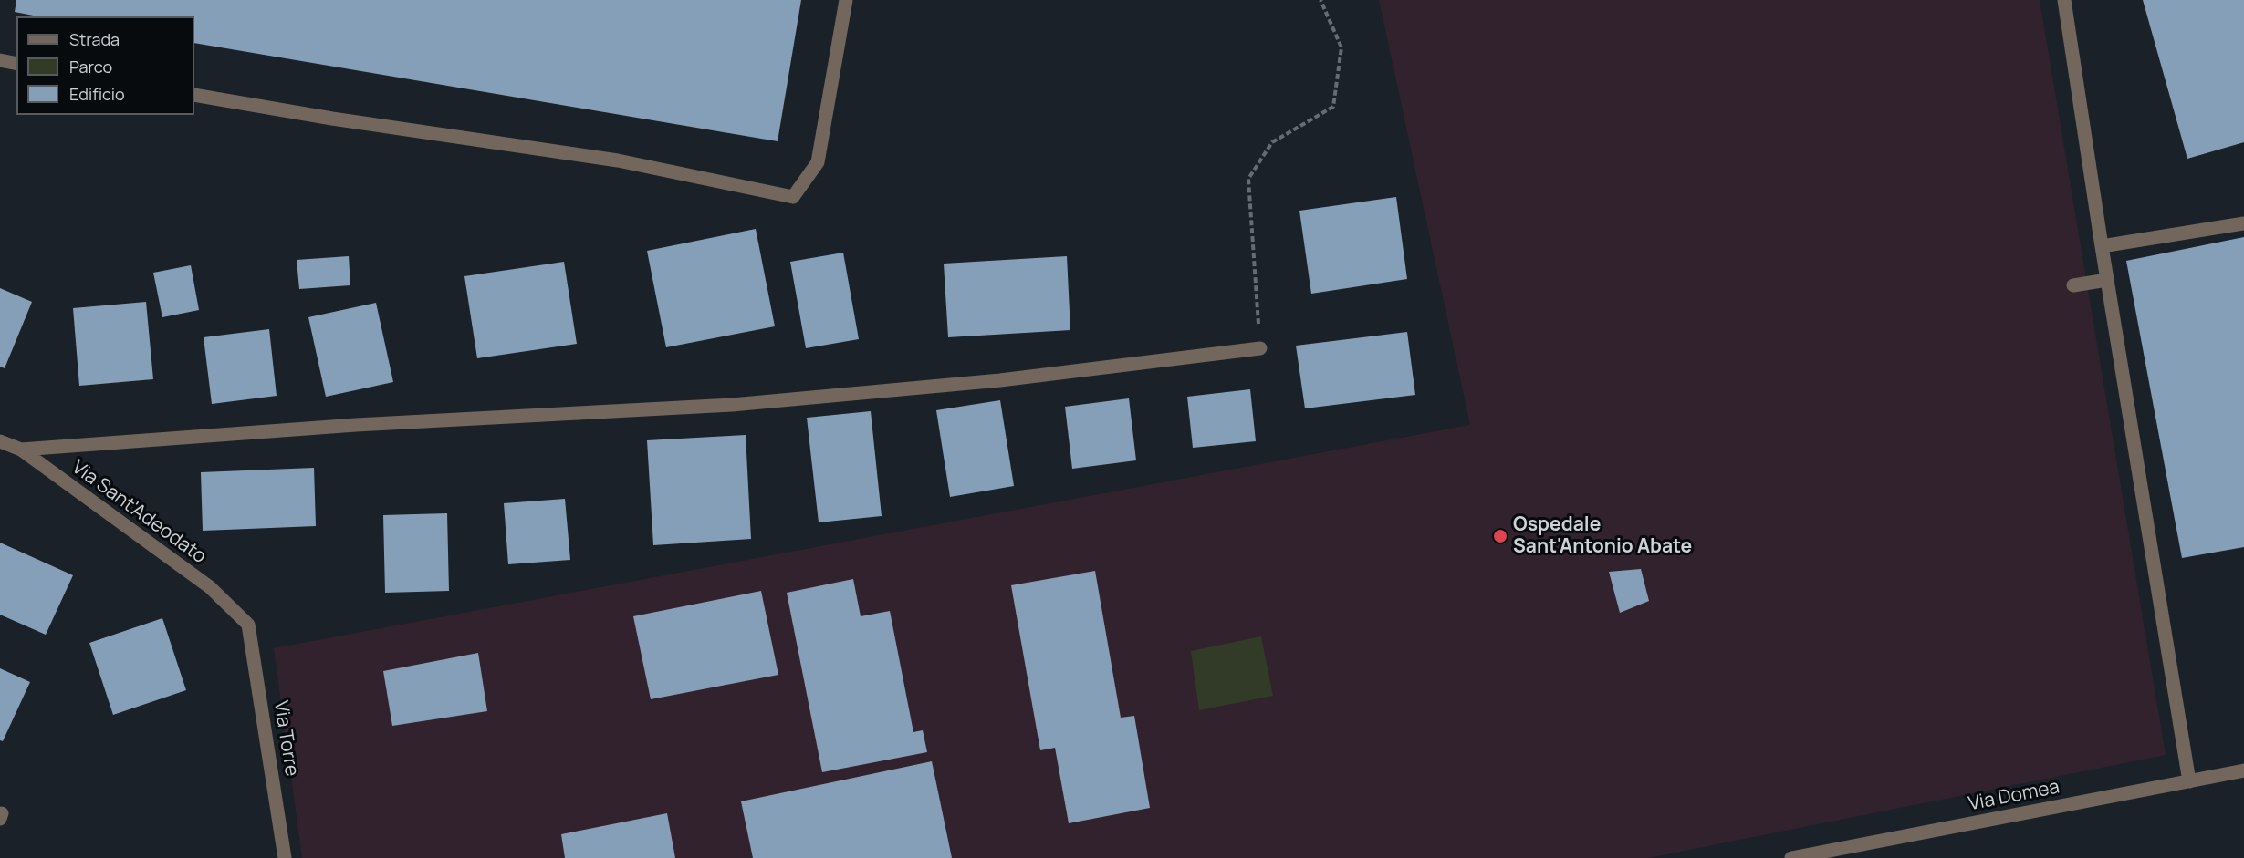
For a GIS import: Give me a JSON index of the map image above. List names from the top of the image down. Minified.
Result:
{"streets":{"street":["Via Sant'Adeodato","Via Torre","Via Domea"]},"crossings":[["Via Sant'Adeodato","Via Torre"]],"places":["Ospedale Sant'Antonio Abate"],"legend":["Strada","Parco","Edificio"]}
